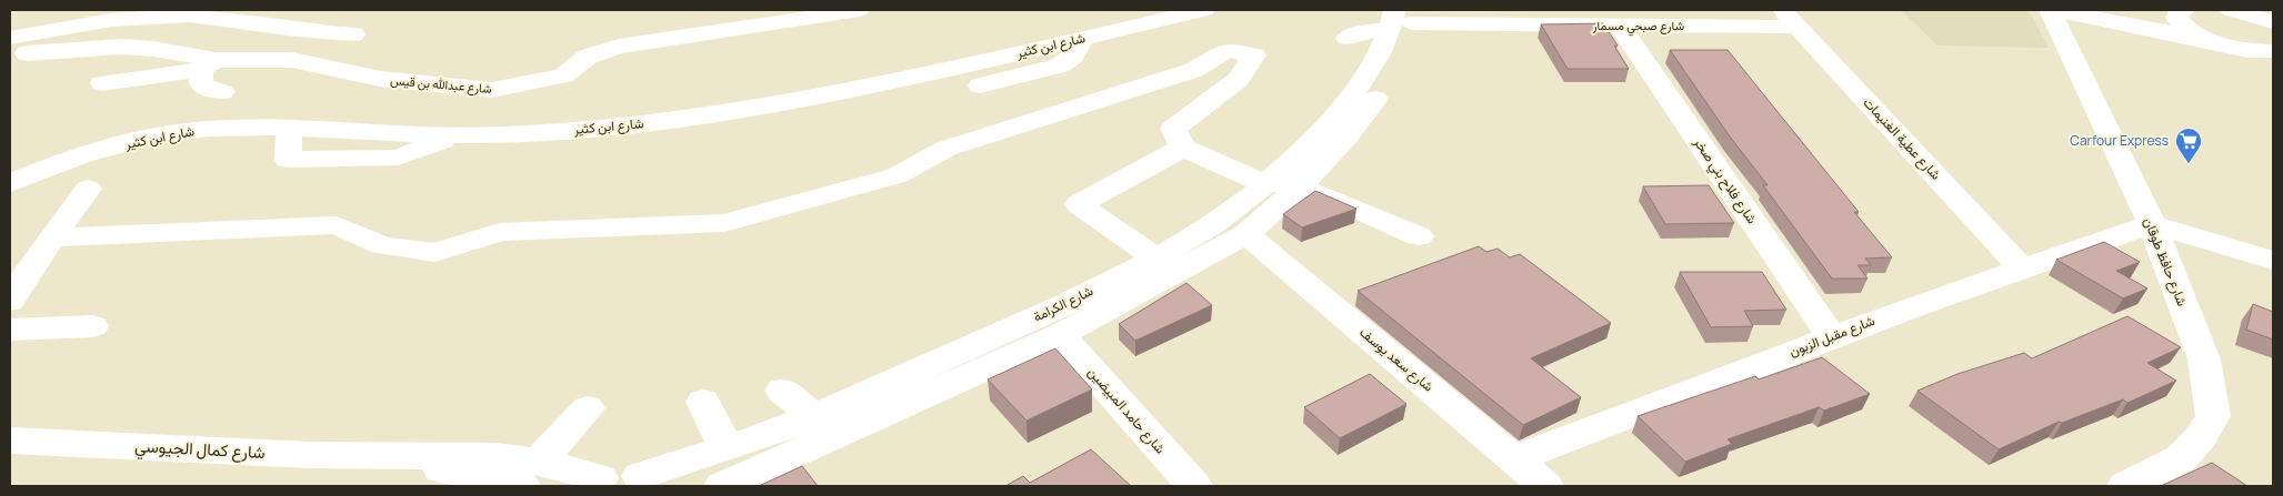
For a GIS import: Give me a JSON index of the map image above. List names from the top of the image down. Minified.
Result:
{"streets":{"street":["شارع صبحي مسمار","شارع ابن كثير","شارع عبدالله بن قيس","شارع عطية الغنيمات","شارع فلاح بني صخر","شارع حافظ طوقان","شارع الكرامة","شارع مقبل الزبون","شارع سعد يوسف","شارع حامد المبيضين","شارع كمال الجيوسي"]},"crossings":[["شارع صبحي مسمار","شارع عطية الغنيمات"],["شارع صبحي مسمار","شارع فلاح بني صخر"],["شارع صبحي مسمار","شارع الكرامة"],["شارع عطية الغنيمات","شارع مقبل الزبون"],["شارع فلاح بني صخر","شارع مقبل الزبون"],["شارع حافظ طوقان","شارع مقبل الزبون"],["شارع الكرامة","شارع سعد يوسف"],["شارع الكرامة","شارع حامد المبيضين"],["شارع الكرامة","شارع كمال الجيوسي"],["شارع مقبل الزبون","شارع سعد يوسف"]],"places":{"supermarket":["Carfour Express"]}}
